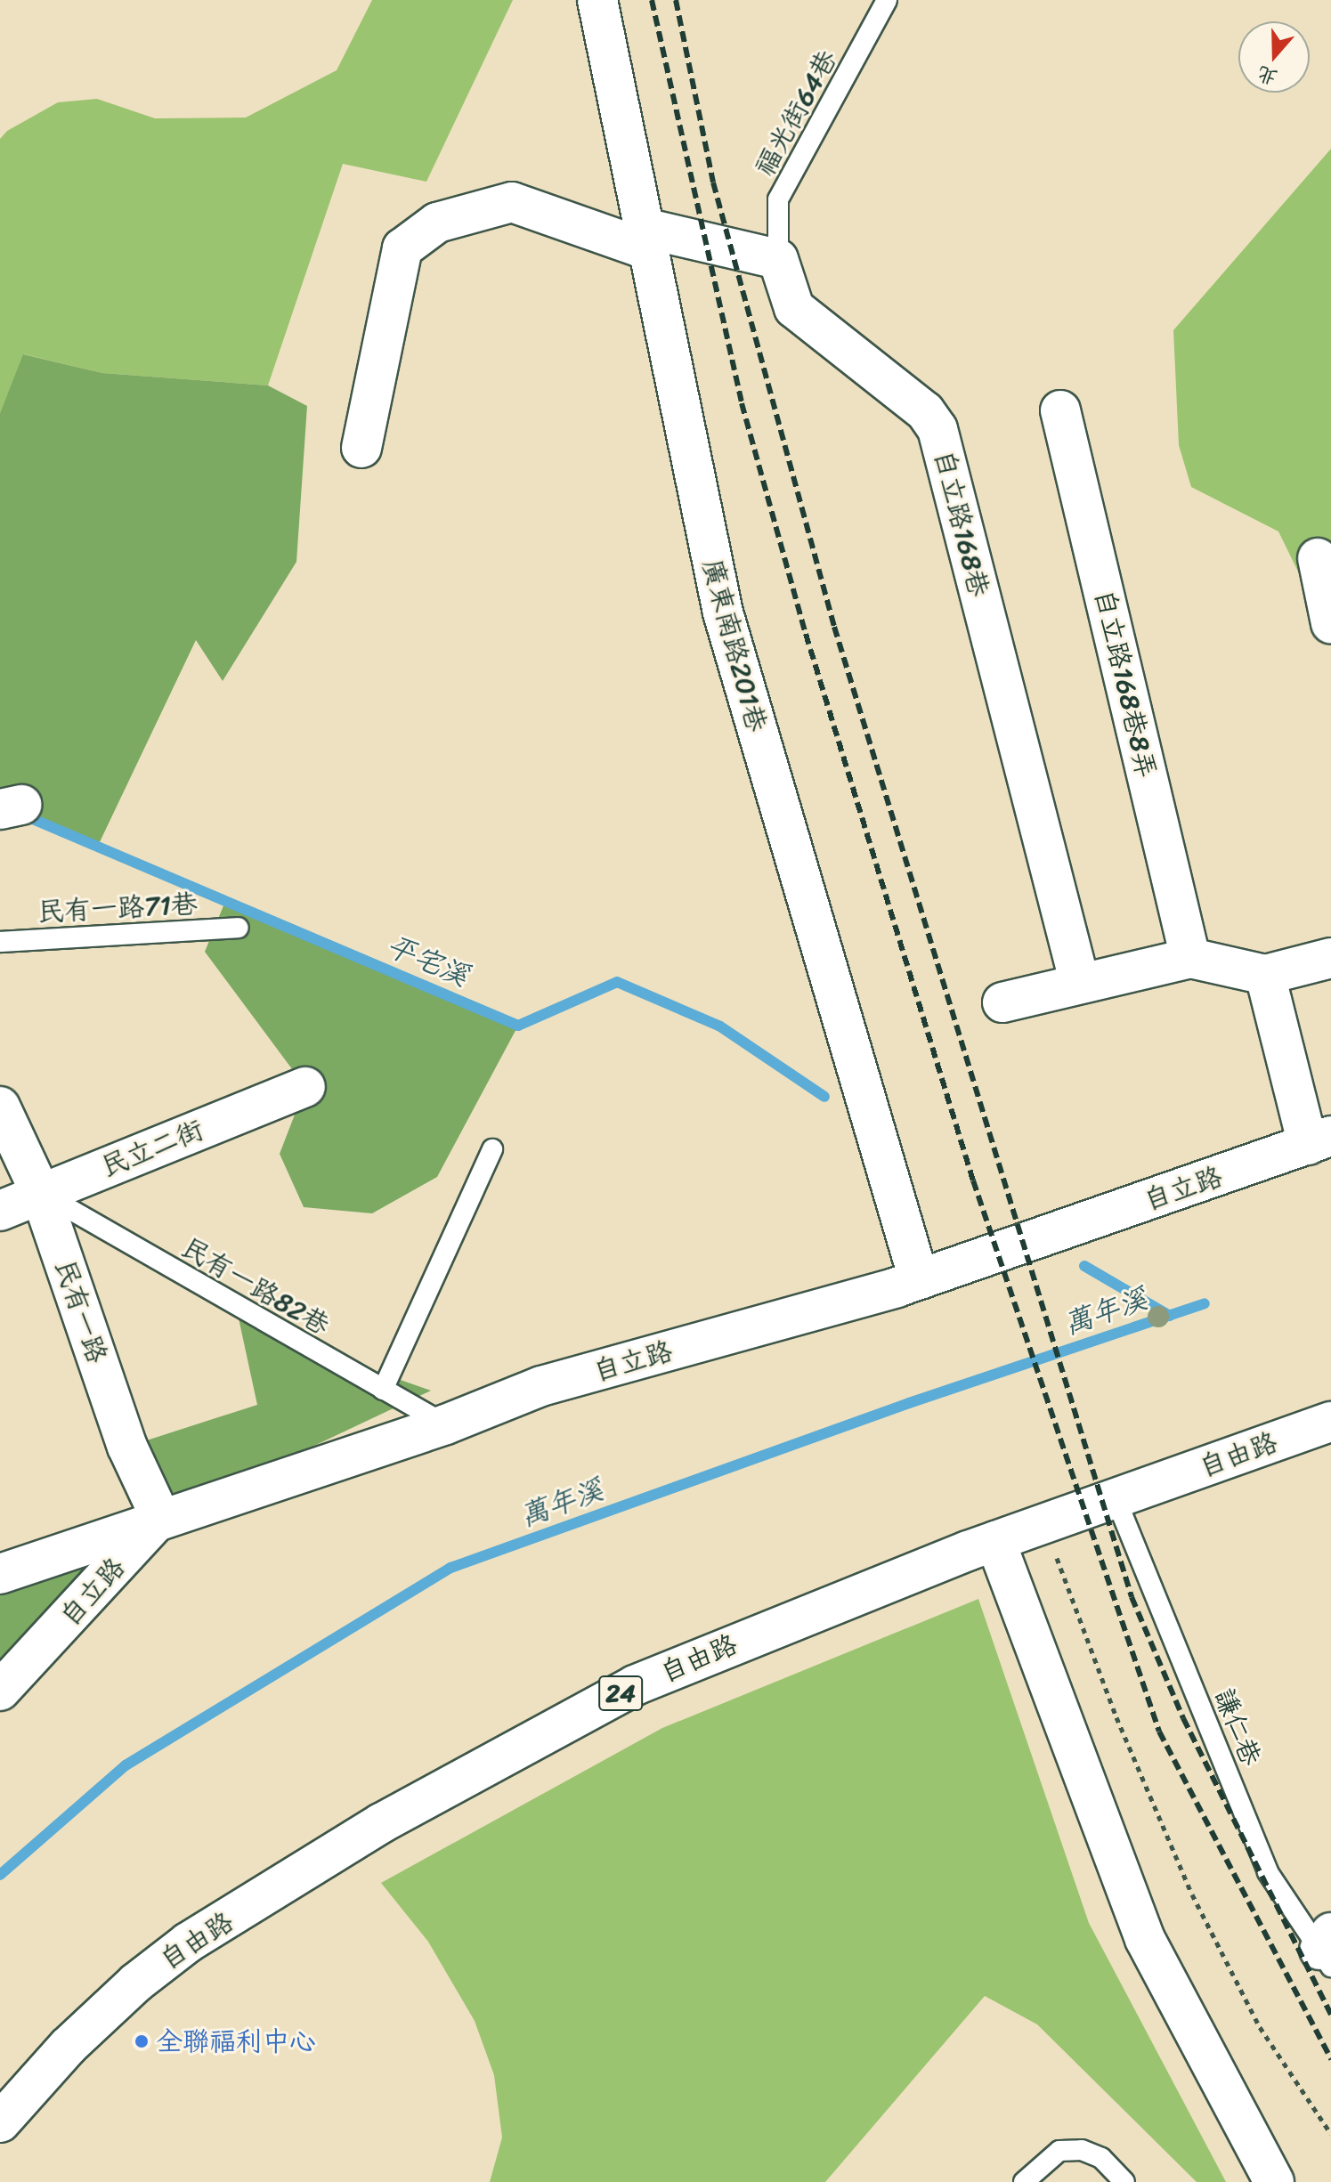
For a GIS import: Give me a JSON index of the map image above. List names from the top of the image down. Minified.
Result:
{"streets":{"street":["自立路168巷","廣東南路201巷","自立路168巷8弄","民立二街","自立路","民有一路","自由路","24"],"lane":["福光街64巷","民有一路71巷","民有一路82巷","謙仁巷"]},"crossings":[["福光街64巷","自立路168巷"],["廣東南路201巷","自立路"],["民立二街","民有一路82巷"],["民立二街","民有一路"],["自立路","民有一路82巷"],["自立路","民有一路"],["民有一路82巷","民有一路"],["自由路","謙仁巷"]],"water":["平宅溪","萬年溪"],"places":["全聯福利中心"],"north":"bottom"}
